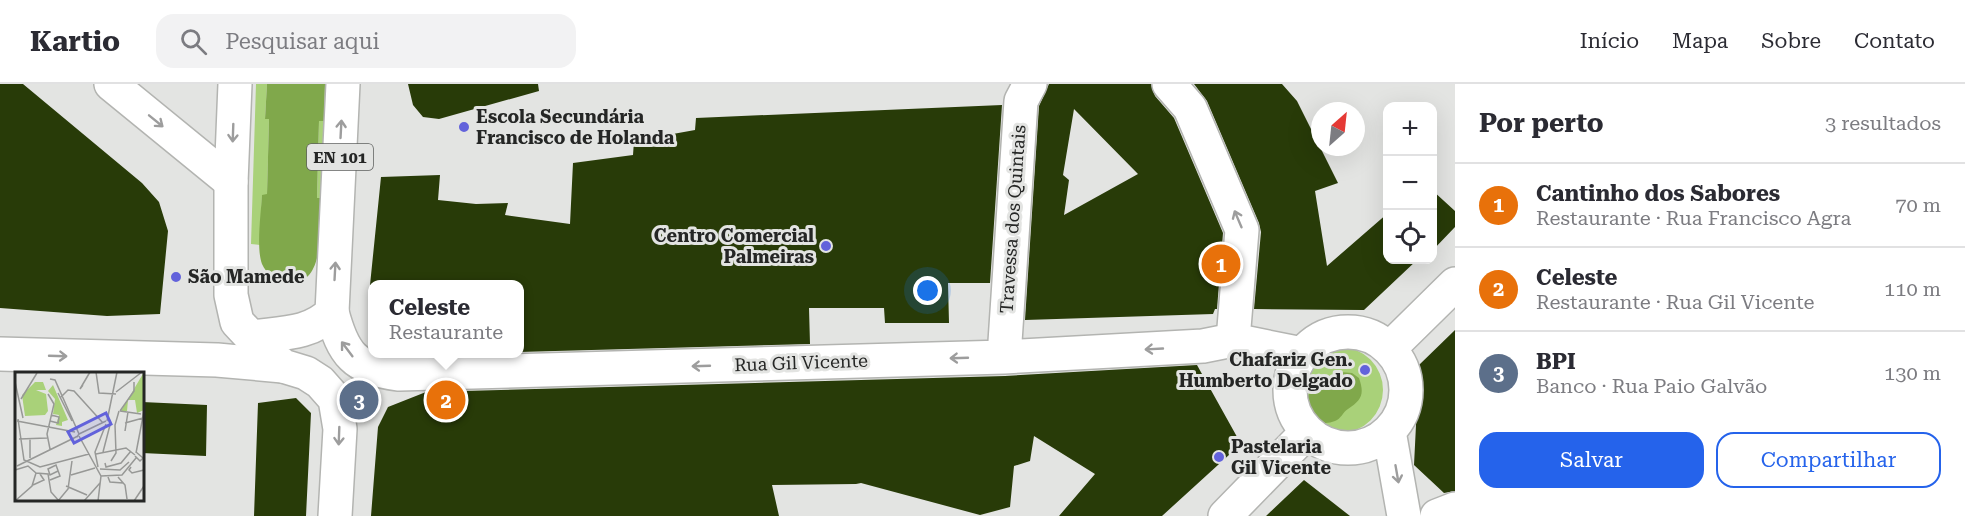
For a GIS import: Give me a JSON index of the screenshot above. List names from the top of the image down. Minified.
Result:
{"streets":{"street":["EN 101","Travessa dos Quintais","Rua Gil Vicente"]},"crossings":[["EN 101","Rua Gil Vicente"],["Travessa dos Quintais","Rua Gil Vicente"]],"one_way":["Rua Gil Vicente"],"places":["Escola Secundária Francisco de Holanda","Centro Comercial Palmeiras","São Mamede","Chafariz Gen. Humberto Delgado","Pastelaria Gil Vicente"],"north":"top right","page":{"header":"Kartio","search":"Pesquisar aqui","nav":["Início","Mapa","Sobre","Contato"],"heading":["Por perto","3 resultados"],"map_buttons":["+","−"],"list":[{"mark":"1","name":"Cantinho dos Sabores","note":"Restaurante · Rua Francisco Agra","value":"70 m"},{"mark":"2","name":"Celeste","note":"Restaurante · Rua Gil Vicente","value":"110 m"},{"mark":"3","name":"BPI","note":"Banco · Rua Paio Galvão","value":"130 m"}],"pins":["1","2","3"],"popup":["Celeste","Restaurante"],"buttons":["Salvar","Compartilhar"]}}
